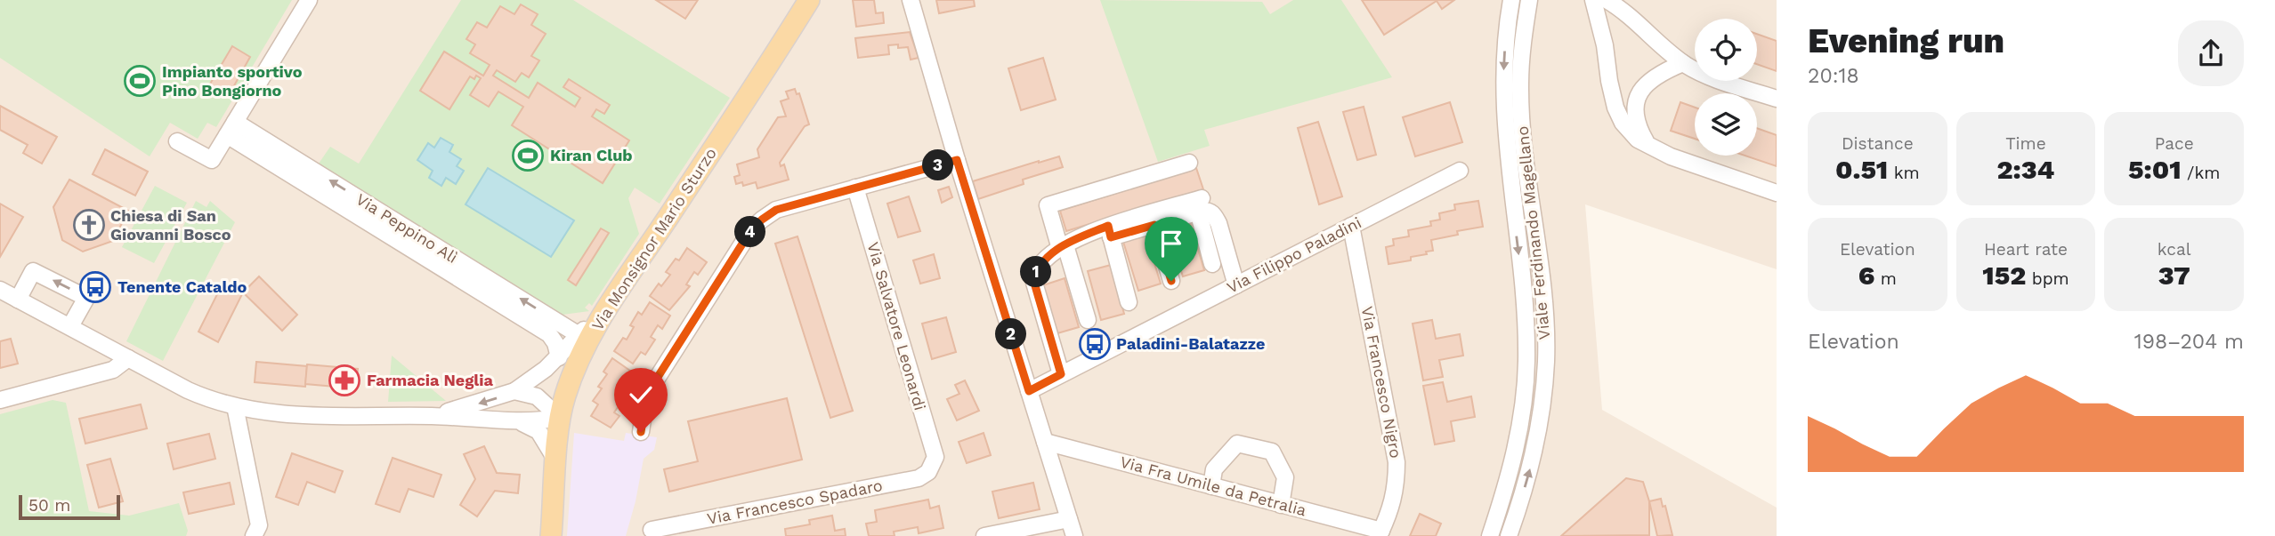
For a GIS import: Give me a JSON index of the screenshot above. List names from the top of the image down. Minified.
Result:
{"streets":{"main road":["Via Monsignor Mario Sturzo"],"street":["Via Peppino Alì","Viale Ferdinando Magellano","Via Filippo Paladini","Via Salvatore Leonardi","Via Francesco Nigro","Via Fra Umile da Petralia","Via Francesco Spadaro"]},"crossings":[["Via Peppino Alì","Via Monsignor Mario Sturzo"],["Via Filippo Paladini","Via Francesco Nigro"],["Via Salvatore Leonardi","Via Francesco Spadaro"],["Via Francesco Nigro","Via Fra Umile da Petralia"]],"places":{"sports":["Impianto sportivo Pino Bongiorno","Kiran Club"],"church":["Chiesa di San Giovanni Bosco"],"bus stop":["Tenente Cataldo","Paladini-Balatazze"],"pharmacy":["Farmacia Neglia"]},"scale_bar":"50 m","page":{"heading":["Evening run","20:18"],"stats":[["Distance","0.51 km"],["Time","2:34"],["Pace","5:01 /km"],["Elevation","6 m"],["Heart rate","152 bpm"],["kcal","37"]],"pins":["3","4","1","2"],"chart":["Elevation","198–204 m"],"scale":"50 m"}}
